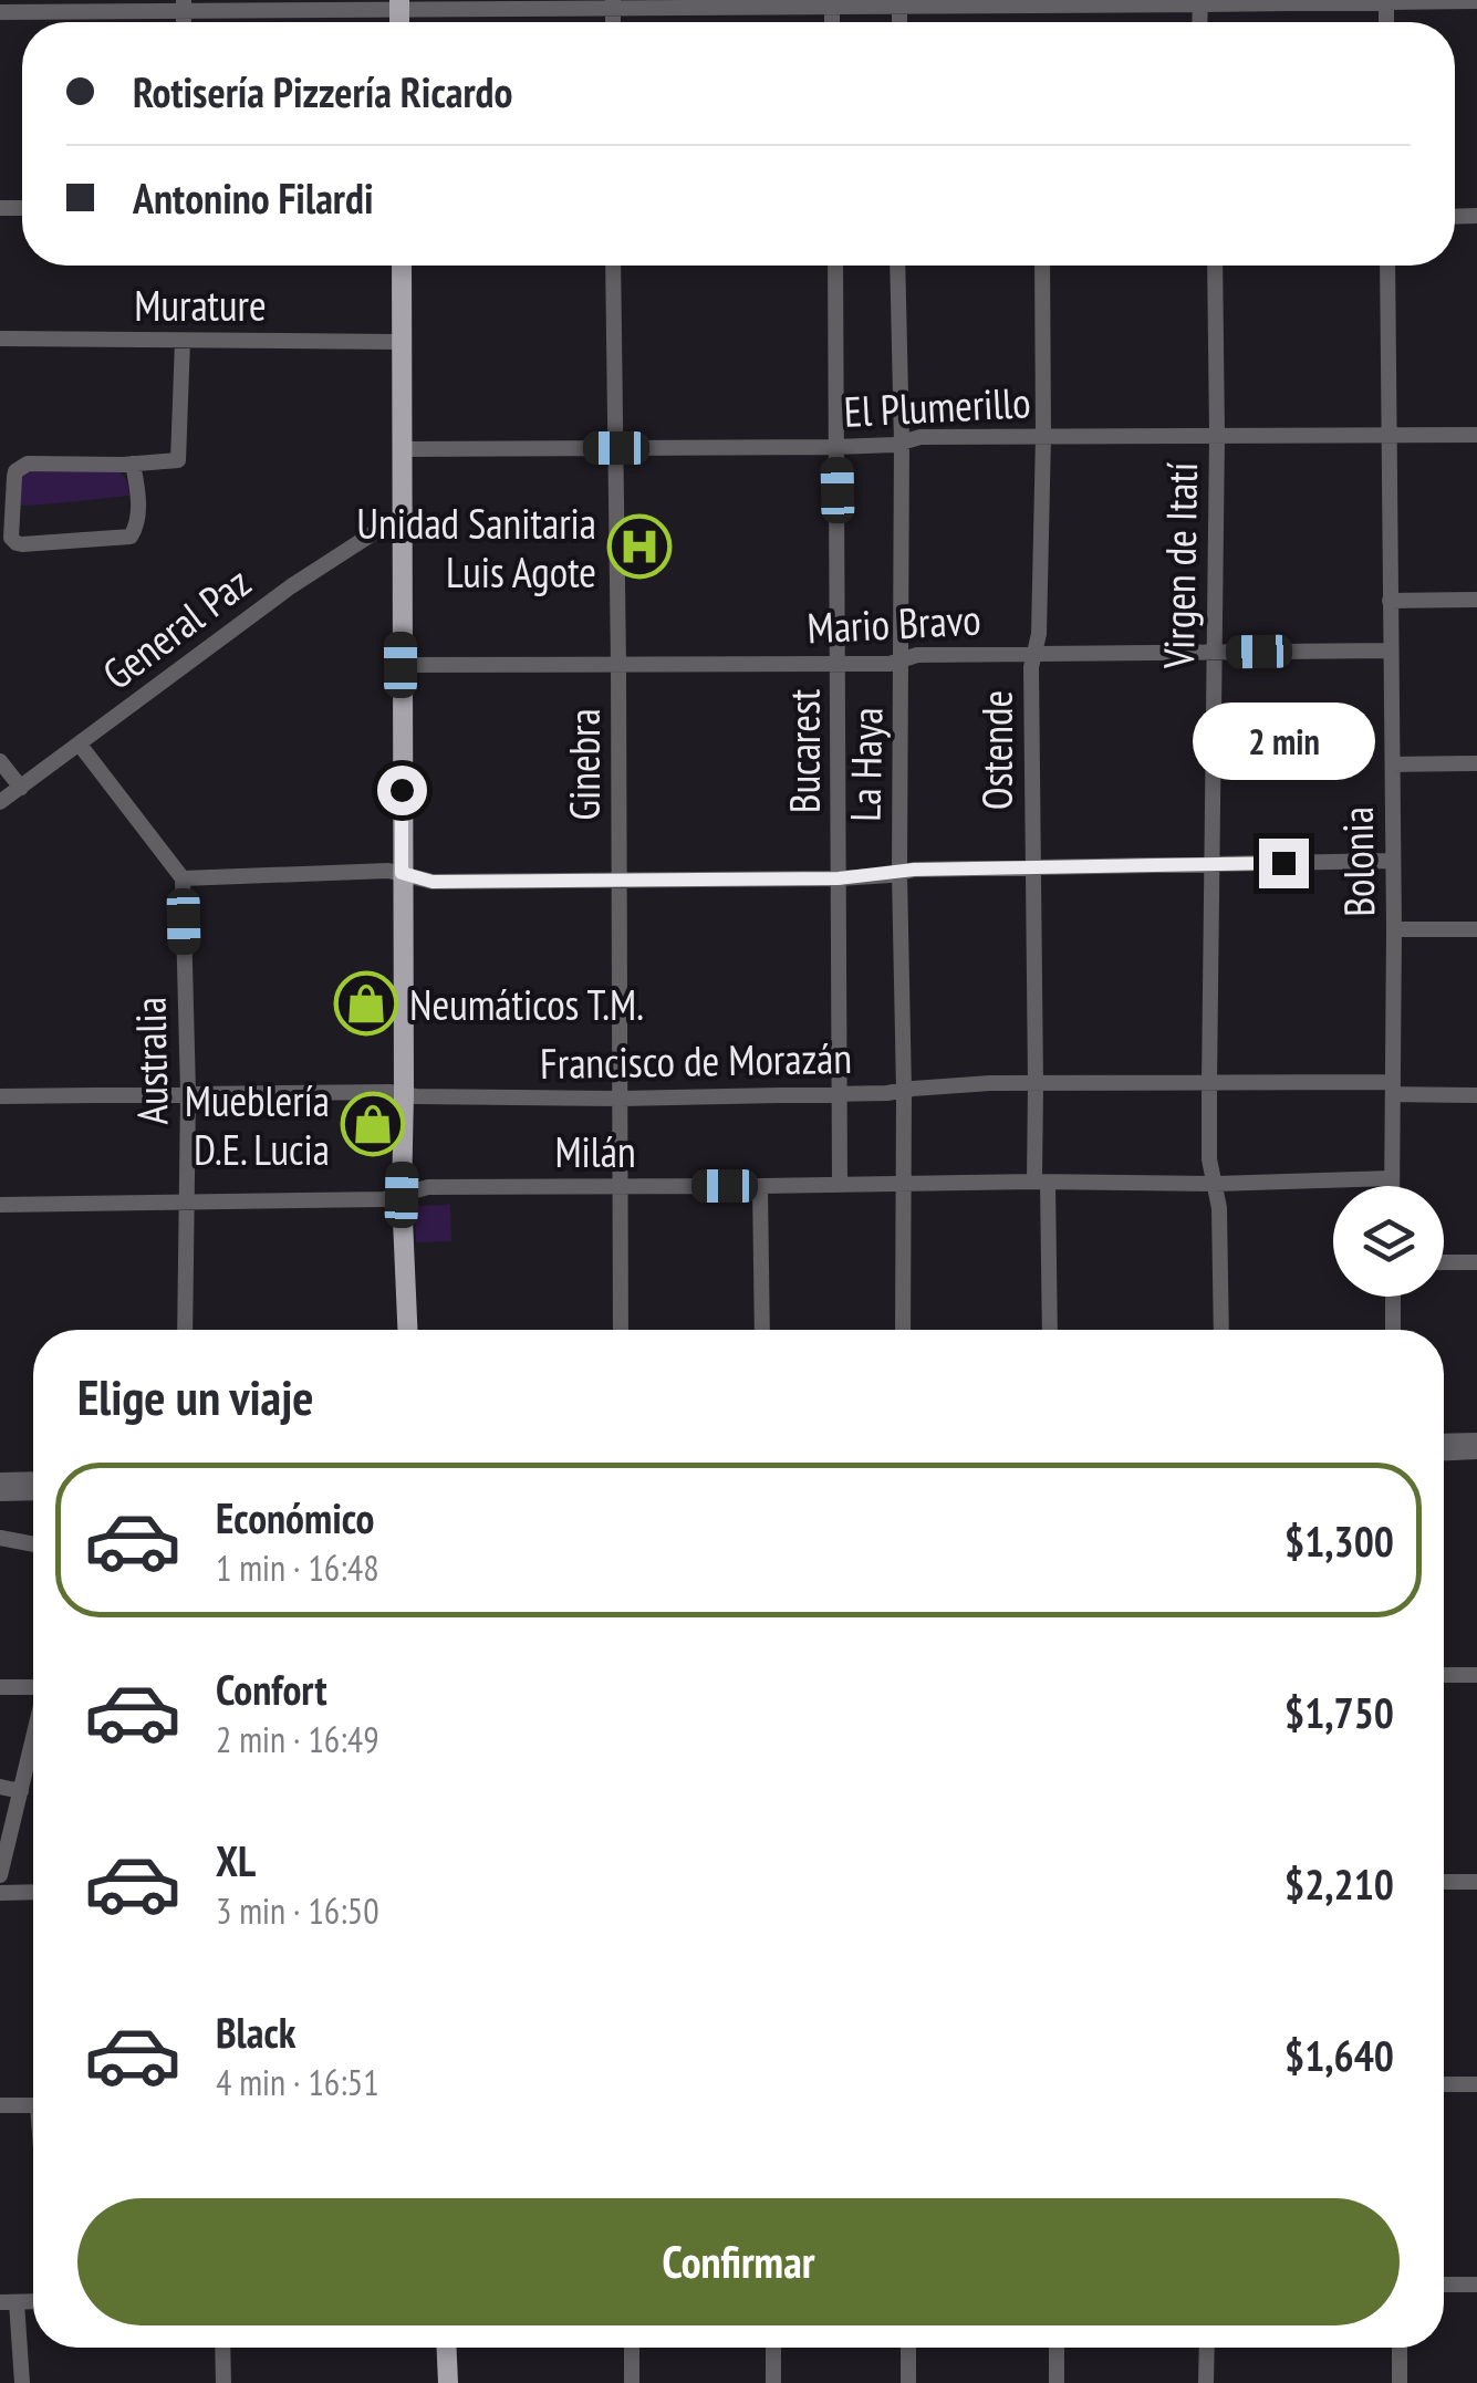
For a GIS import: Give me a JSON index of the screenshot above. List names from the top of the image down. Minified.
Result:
{"streets":{"street":["Murature","El Plumerillo","Virgen de Itatí","Mario Bravo","General Paz","Ostende","Bucarest","Ginebra","La Haya","Bolonia","Francisco de Morazán","Australia","Milán"]},"crossings":[["El Plumerillo","Virgen de Itatí"],["El Plumerillo","Ostende"],["El Plumerillo","Bucarest"],["El Plumerillo","Ginebra"],["El Plumerillo","La Haya"],["El Plumerillo","Bolonia"],["Virgen de Itatí","Mario Bravo"],["Virgen de Itatí","Francisco de Morazán"],["Virgen de Itatí","Milán"],["Mario Bravo","Ostende"],["Mario Bravo","Bucarest"],["Mario Bravo","Ginebra"],["Mario Bravo","La Haya"],["Mario Bravo","Bolonia"],["Ostende","Francisco de Morazán"],["Ostende","Milán"],["Bucarest","Francisco de Morazán"],["Bucarest","Milán"],["Ginebra","Francisco de Morazán"],["Ginebra","Milán"],["La Haya","Francisco de Morazán"],["La Haya","Milán"],["Bolonia","Francisco de Morazán"],["Bolonia","Milán"],["Francisco de Morazán","Australia"],["Australia","Milán"]],"places":{"hospital":["Unidad Sanitaria Luis Agote"],"shop":["Neumáticos T.M.","Mueblería D.E. Lucia"]},"page":{"banner":["Rotisería Pizzería Ricardo","Antonino Filardi"],"bubble":"2 min","heading":"Elige un viaje","list":[{"name":"Económico","note":"1 min · 16:48","value":"$1,300"},{"name":"Confort","note":"2 min · 16:49","value":"$1,750"},{"name":"XL","note":"3 min · 16:50","value":"$2,210"},{"name":"Black","note":"4 min · 16:51","value":"$1,640"}],"buttons":"Confirmar"}}
